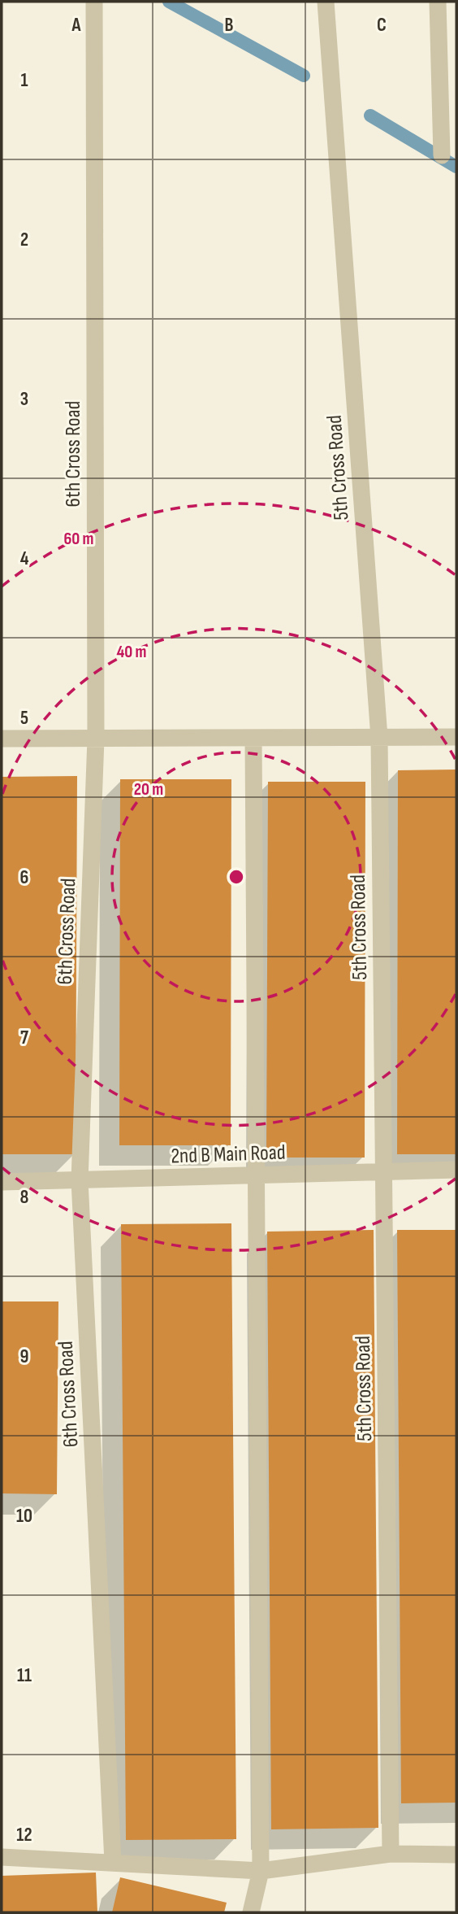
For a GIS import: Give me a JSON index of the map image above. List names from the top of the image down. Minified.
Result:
{"streets":{"street":["6th Cross Road","5th Cross Road","2nd B Main Road"]},"crossings":[["6th Cross Road","2nd B Main Road"],["5th Cross Road","2nd B Main Road"]],"grid":{"columns":["A","B","C"],"rows":["1","2","3","4","5","6","7","8","9","10","11","12"]},"rings":["60 m","40 m","20 m"]}
